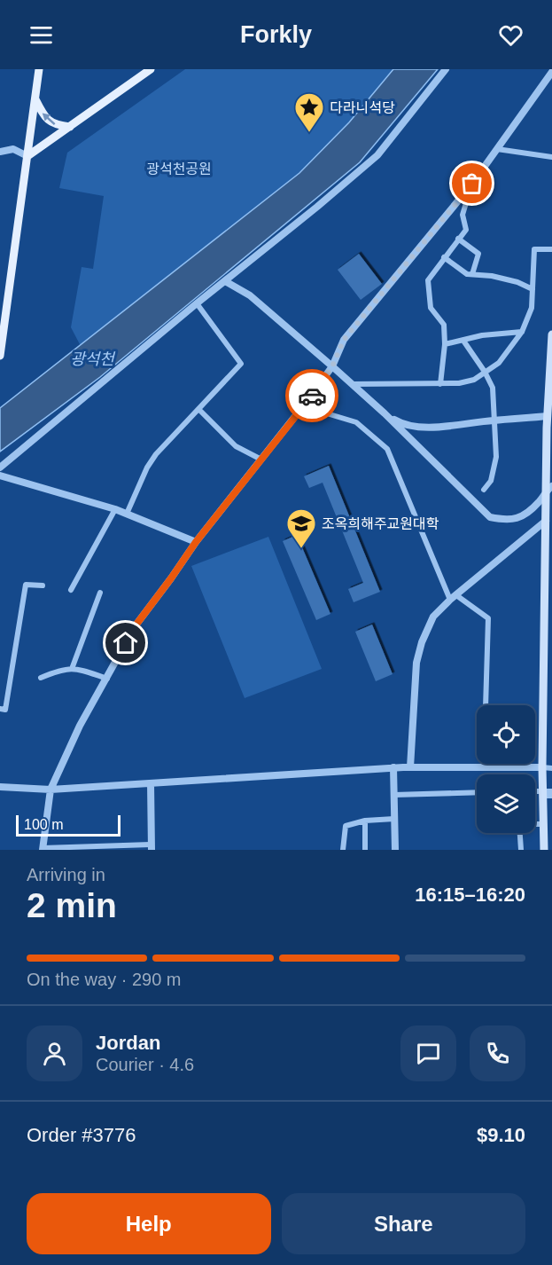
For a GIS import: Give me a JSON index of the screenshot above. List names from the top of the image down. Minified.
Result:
{"water":["광석천"],"parks":["광석천공원"],"places":{"place":["다라니석당"],"school or university":["조옥희해주교원대학"]},"scale_bar":"100 m","page":{"header":"Forkly","scale":"100 m","heading":["2 min","Arriving in","16:15–16:20"],"panel":["Jordan","Courier · 4.6","Order #3776","$9.10"],"bar":"On the way · 290 m","buttons":["Help","Share"]}}
